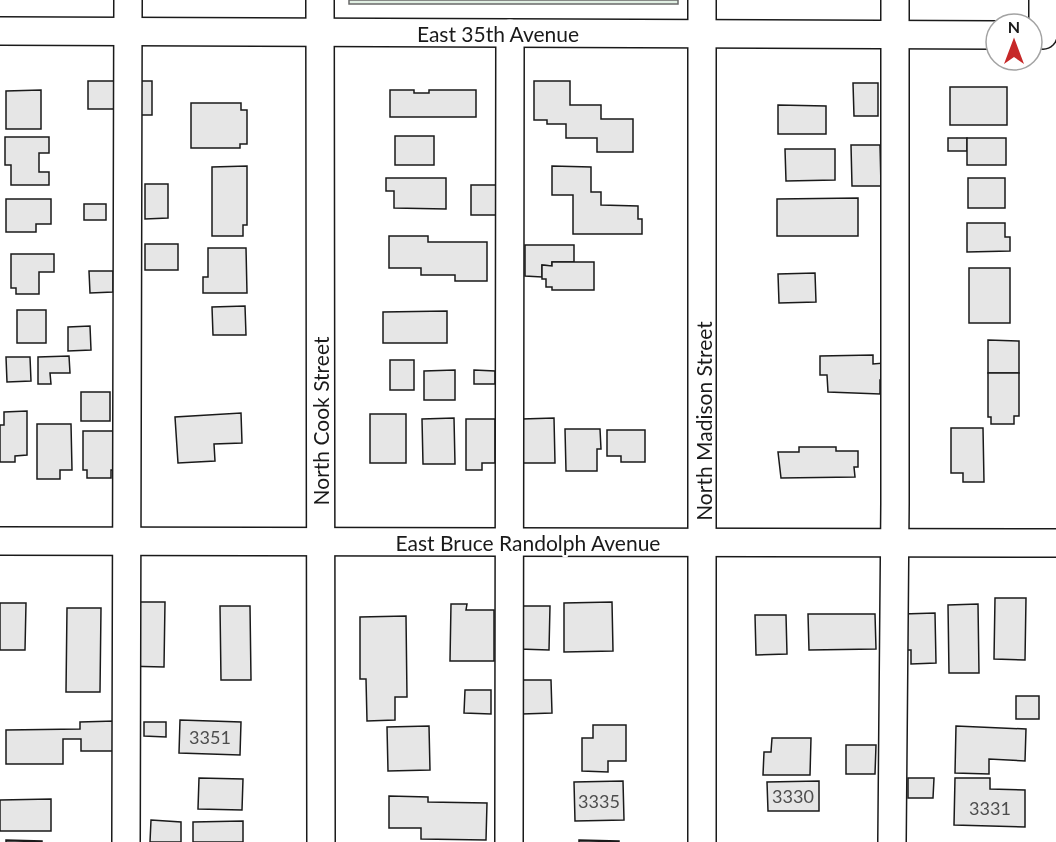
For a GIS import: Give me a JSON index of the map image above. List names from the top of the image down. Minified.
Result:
{"streets":{"street":["East 35th Avenue","North Cook Street","North Madison Street","East Bruce Randolph Avenue"]},"crossings":[["East 35th Avenue","North Cook Street"],["East 35th Avenue","North Madison Street"],["North Cook Street","East Bruce Randolph Avenue"],["North Madison Street","East Bruce Randolph Avenue"]],"house_numbers":["3351","3330","3335","3331"],"north":"top"}
